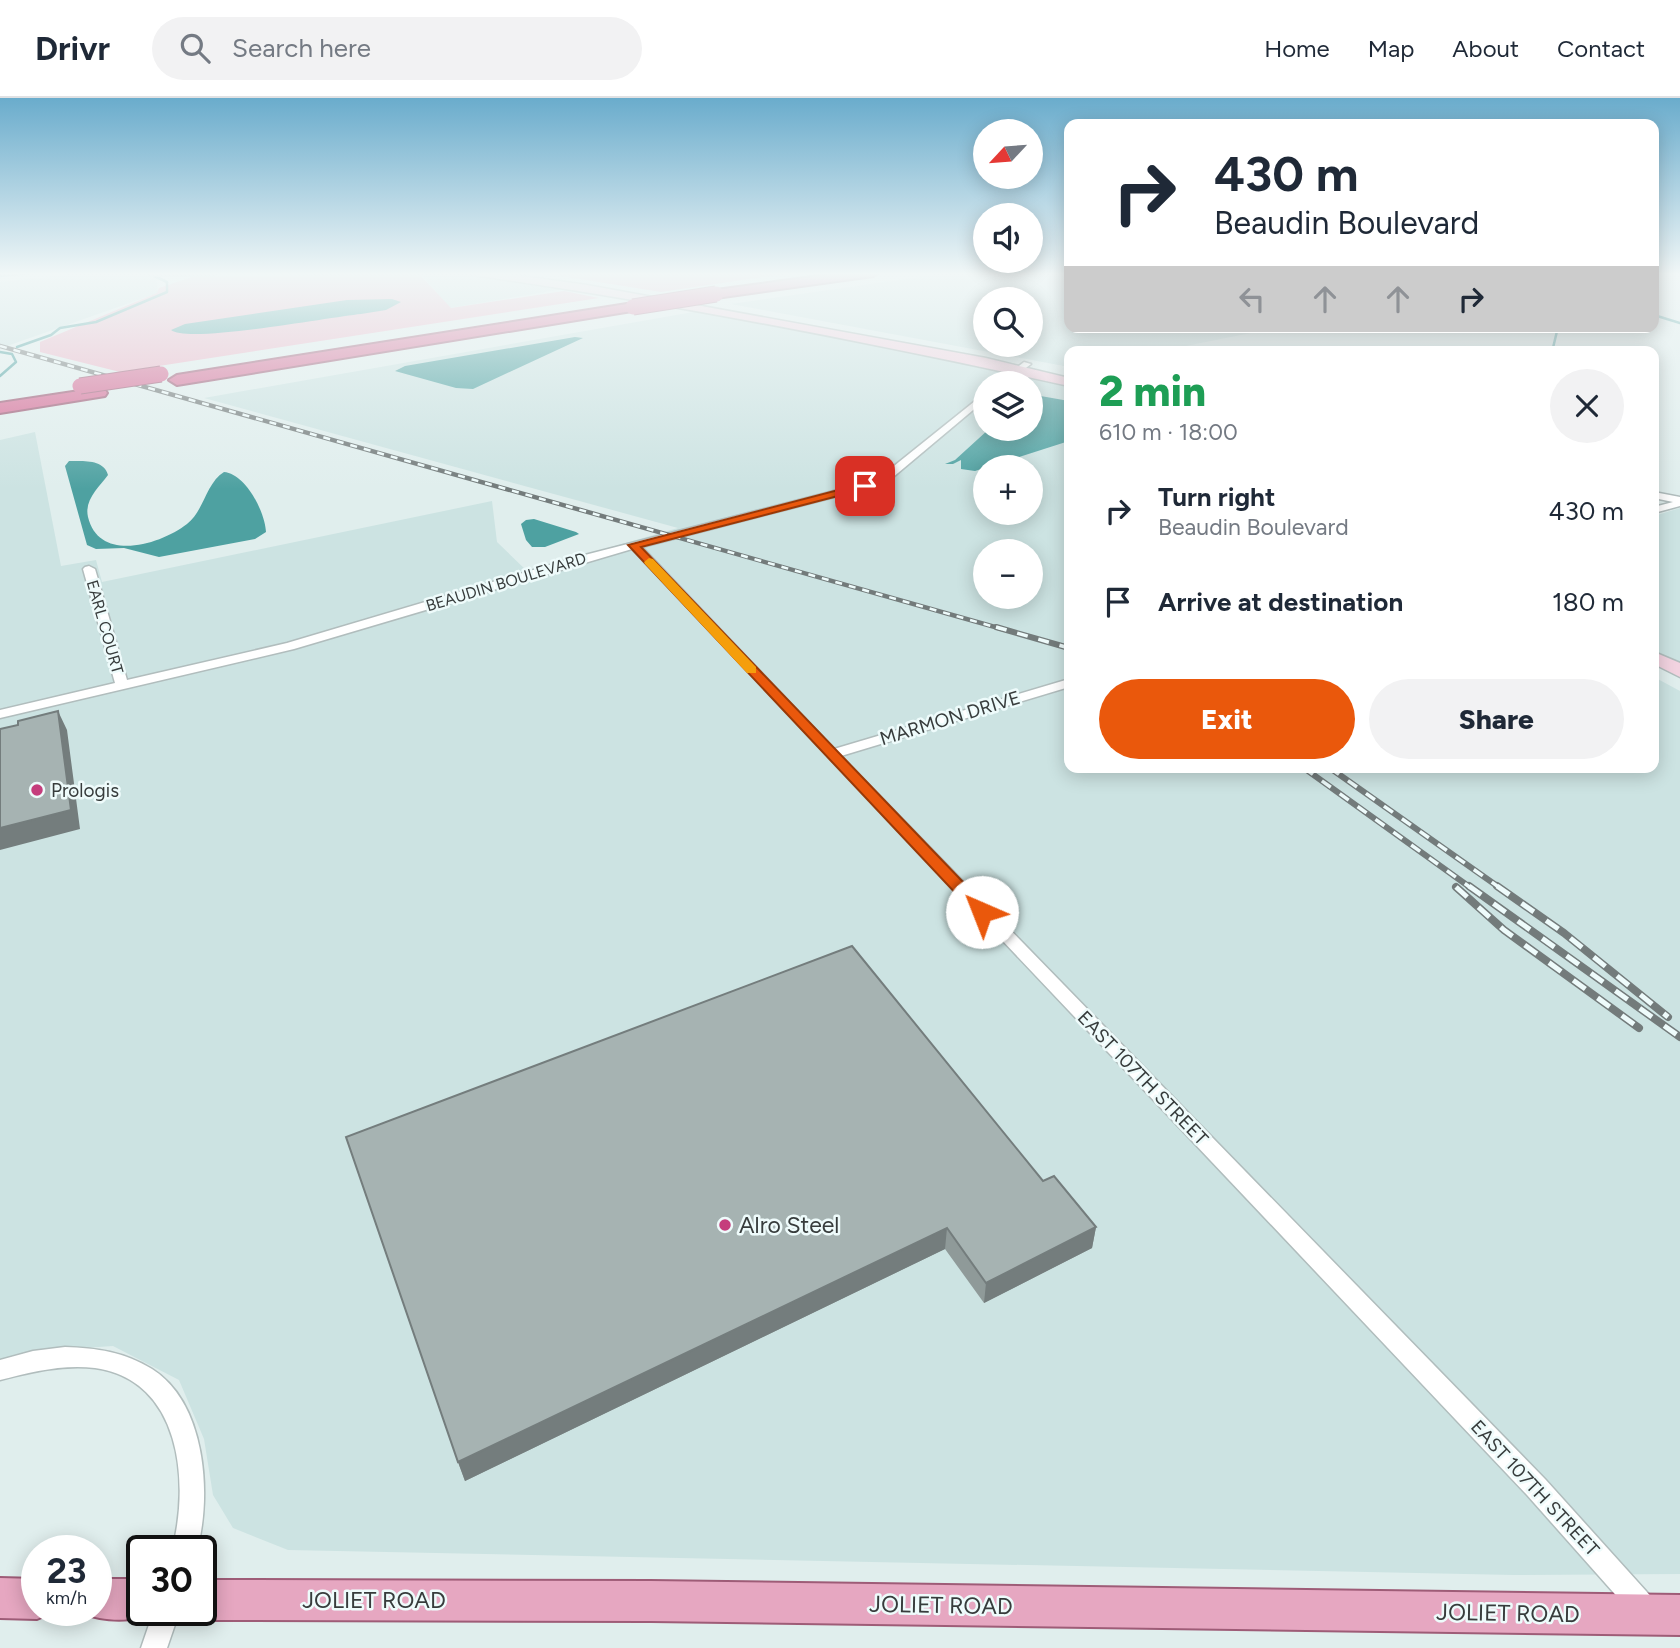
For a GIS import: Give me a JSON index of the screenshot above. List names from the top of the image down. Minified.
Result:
{"streets":{"main road":["JOLIET ROAD"],"street":["BEAUDIN BOULEVARD","EARL COURT","MARMON DRIVE","EAST 107TH STREET"]},"crossings":[["BEAUDIN BOULEVARD","EARL COURT"],["BEAUDIN BOULEVARD","EAST 107TH STREET"],["MARMON DRIVE","EAST 107TH STREET"],["EAST 107TH STREET","JOLIET ROAD"]],"places":["Prologis","Alro Steel"],"north":"bottom left","page":{"header":"Drivr","search":"Search here","nav":["Home","Map","About","Contact"],"map_buttons":["+","−"],"turn":["430 m","Beaudin Boulevard"],"heading":["2 min","610 m · 18:00"],"list":[{"name":"Turn right","note":"Beaudin Boulevard","value":"430 m"},{"name":"Arrive at destination","value":"180 m"}],"buttons":["Exit","Share"],"speed":"23 km/h","limit":"30"}}
